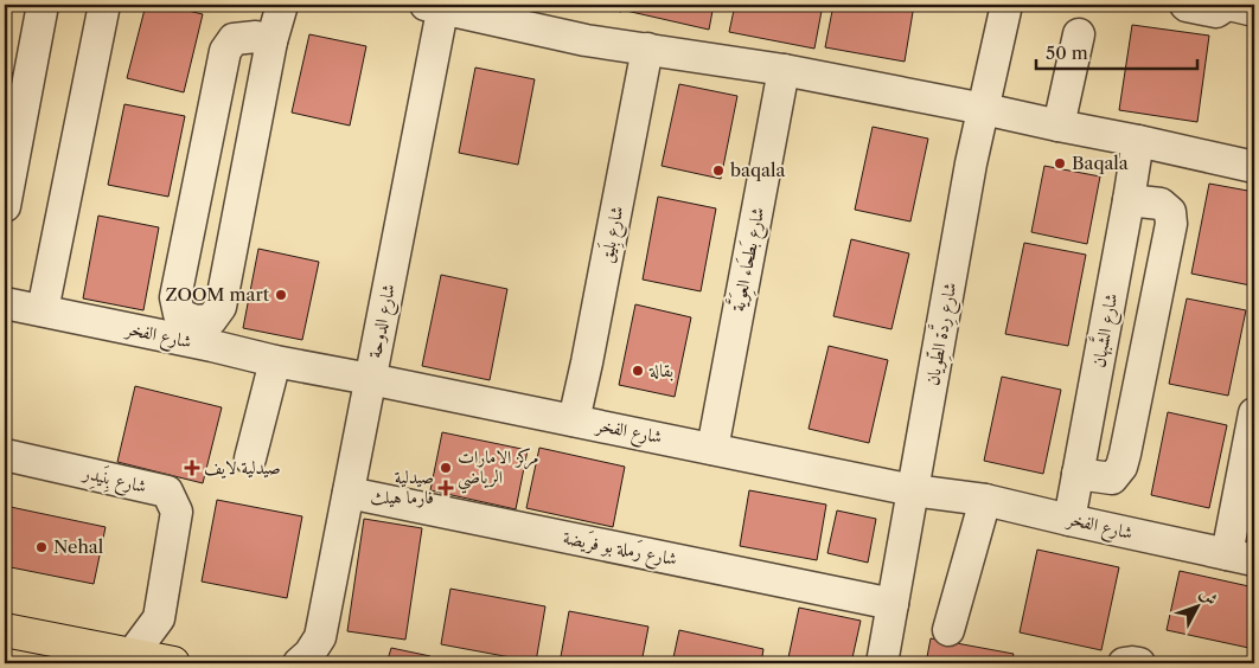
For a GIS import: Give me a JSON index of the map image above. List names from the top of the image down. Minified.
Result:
{"streets":{"street":["شارع بِلَيق","شارع بَطحَاء العِوَيَّة","شارع الدوحة","شارع الشَّبهان","شارع رِدَّة الطِّويان","شارع الفخر","شارع بِنَيدِر","شارع رَملة بو فرَيضة"]},"crossings":[["شارع بِلَيق","شارع الفخر"],["شارع بَطحَاء العِوَيَّة","شارع الفخر"],["شارع الدوحة","شارع الفخر"],["شارع الدوحة","شارع رَملة بو فرَيضة"],["شارع الشَّبهان","شارع الفخر"],["شارع رِدَّة الطِّويان","شارع الفخر"],["شارع رِدَّة الطِّويان","شارع رَملة بو فرَيضة"]],"places":{"other":["Baqala","baqala","ZOOM mart","بقالة","مركز الامارات الرياضي","Nehal"],"health":["صيدلية لايف","صيدلية فارما هيلث"]},"scale_bar":"50 m","north":"top right"}
